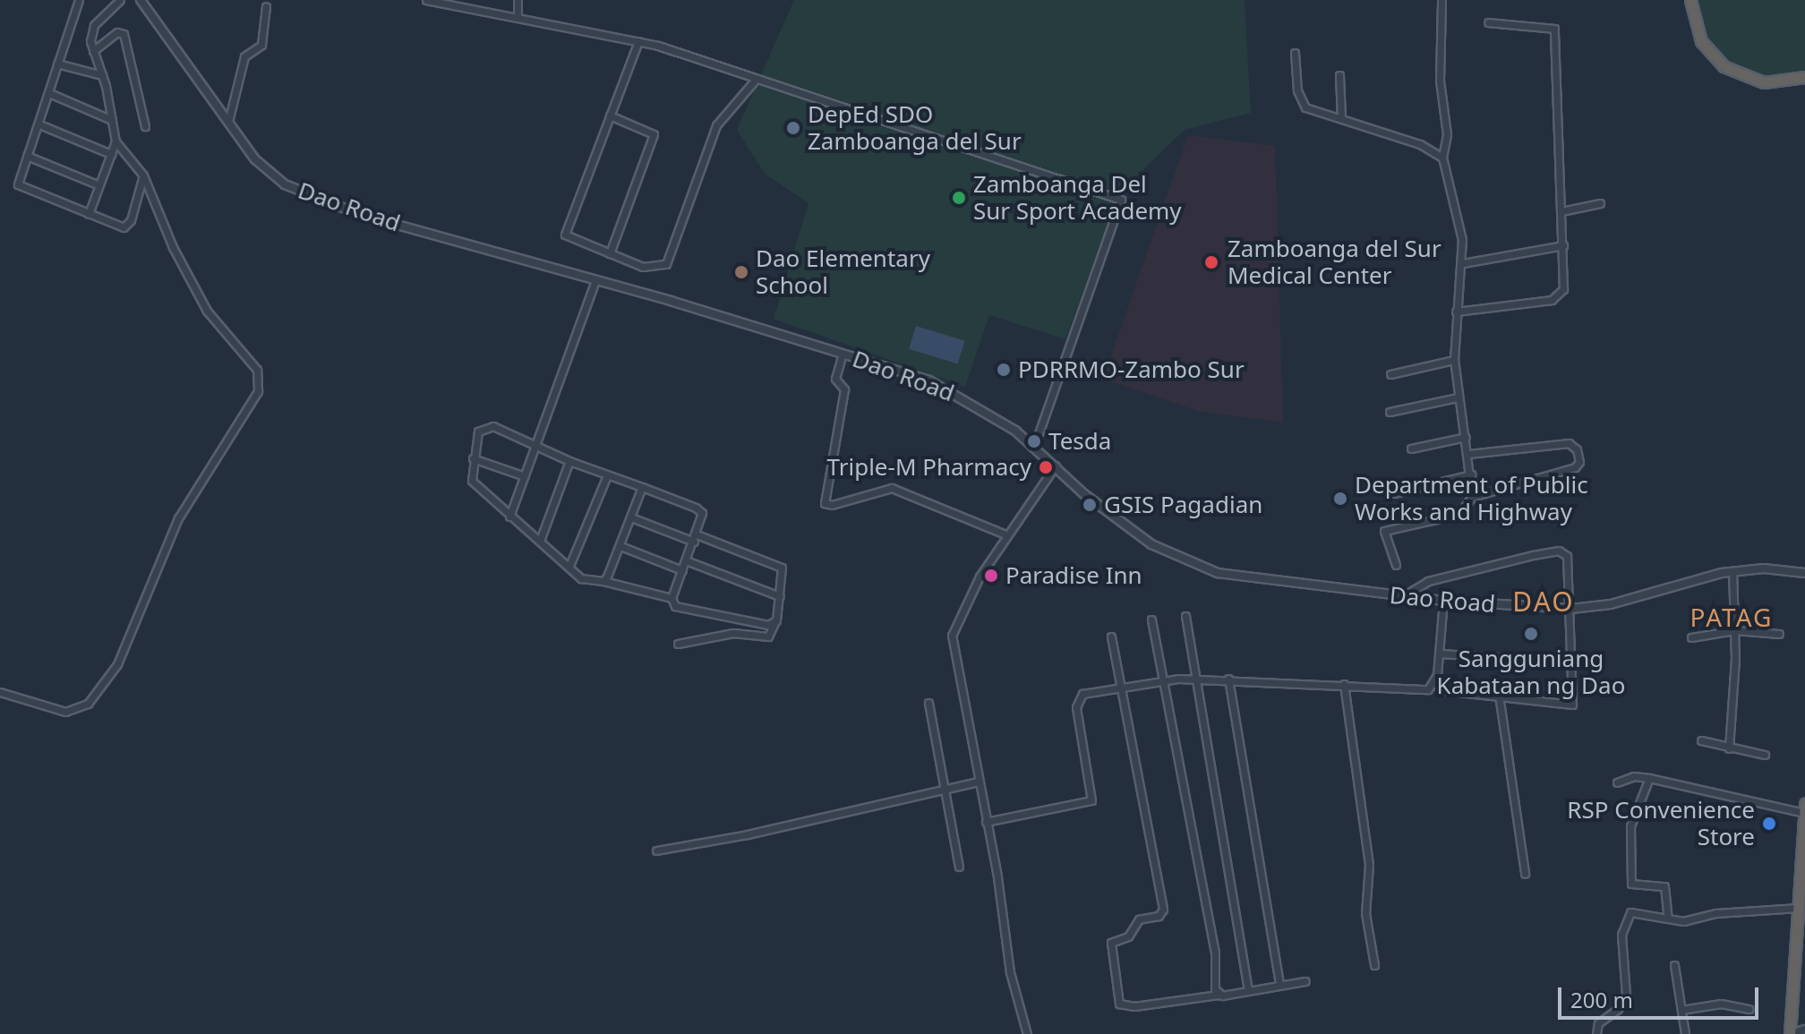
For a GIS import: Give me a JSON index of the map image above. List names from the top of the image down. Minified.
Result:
{"streets":{"street":["Dao Road"]},"districts":["DAO","PATAG"],"places":["DepEd SDO Zamboanga del Sur","Zamboanga Del Sur Sport Academy","Zamboanga del Sur Medical Center","Dao Elementary School","PDRRMO-Zambo Sur","Tesda","Triple-M Pharmacy","Department of Public Works and Highway","GSIS Pagadian","Paradise Inn","Sangguniang Kabataan ng Dao","RSP Convenience Store"],"scale_bar":"200 m"}
